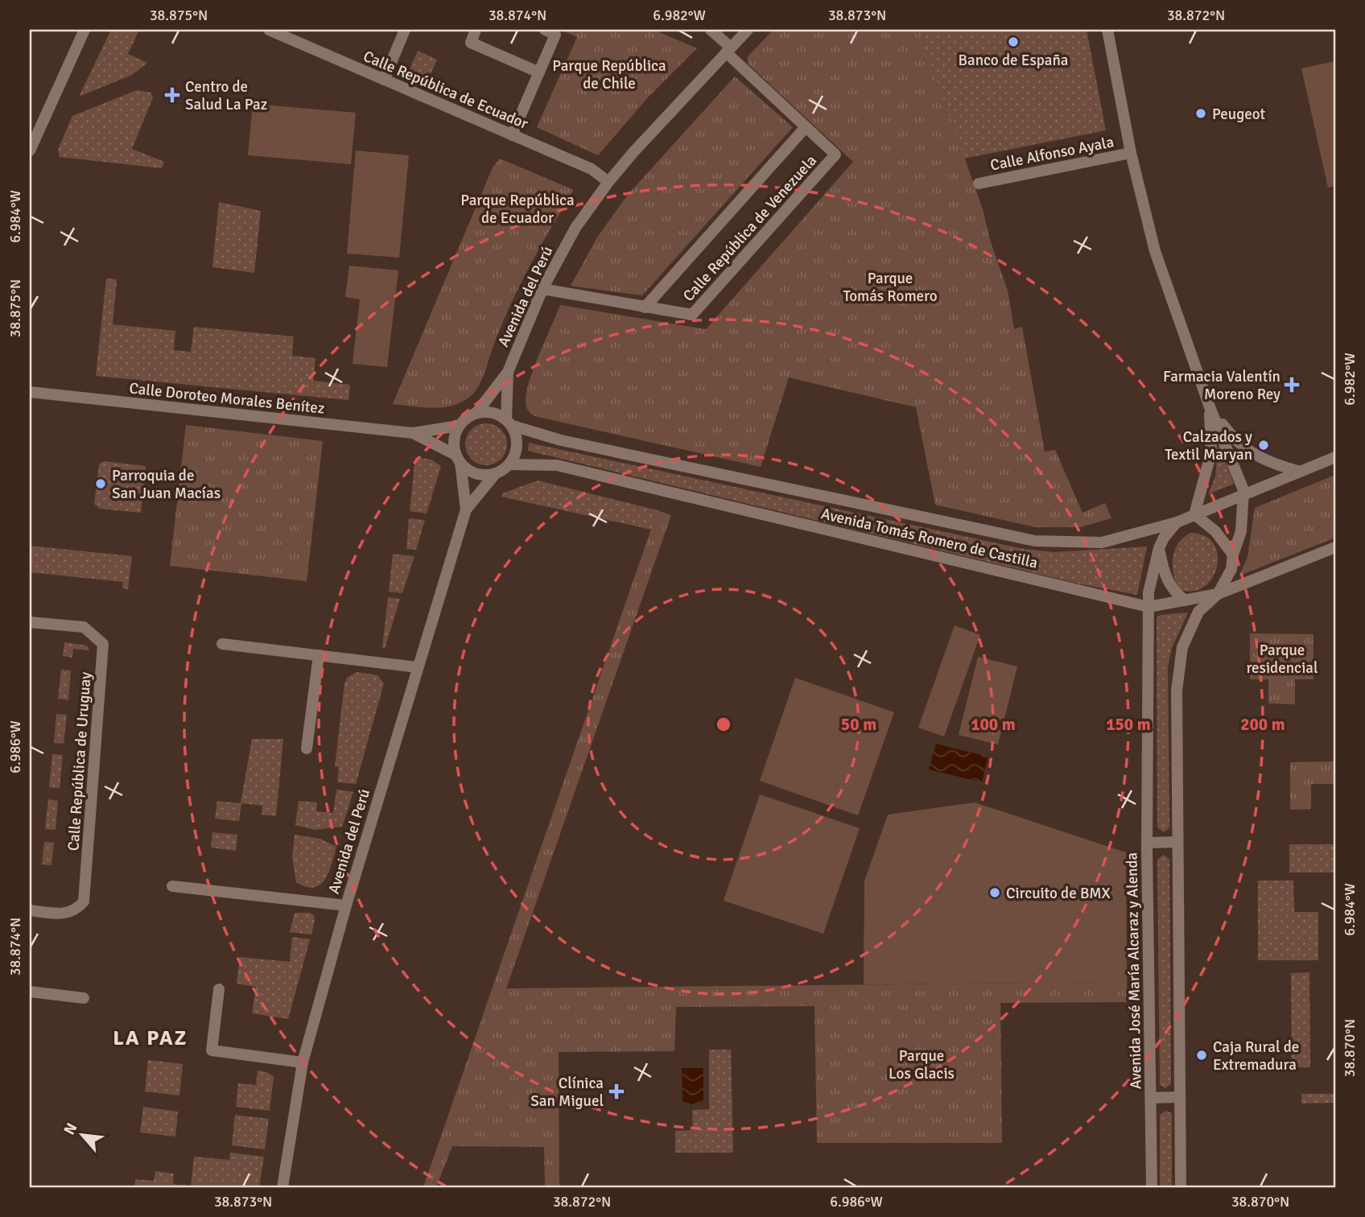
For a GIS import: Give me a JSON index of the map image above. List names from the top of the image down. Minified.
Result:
{"streets":{"street":["Calle República de Ecuador","Calle Alfonso Ayala","Calle República de Venezuela","Avenida del Perú","Calle Doroteo Morales Benítez","Avenida Tomás Romero de Castilla","Calle República de Uruguay","Avenida José María Alcaraz y Alenda"]},"crossings":[["Calle República de Ecuador","Avenida del Perú"],["Calle República de Venezuela","Avenida del Perú"],["Avenida del Perú","Calle Doroteo Morales Benítez"],["Avenida del Perú","Avenida Tomás Romero de Castilla"],["Calle Doroteo Morales Benítez","Avenida Tomás Romero de Castilla"],["Avenida Tomás Romero de Castilla","Avenida José María Alcaraz y Alenda"]],"districts":["LA PAZ"],"parks":["Parque República de Chile","Parque República de Ecuador","Parque Tomás Romero","Parque residencial","Parque Los Glacis"],"places":{"other":["Banco de España","Peugeot","Calzados y Textil Maryan","Parroquia de San Juan Macías","Circuito de BMX","Caja Rural de Extremadura"],"health":["Centro de Salud La Paz","Farmacia Valentín Moreno Rey","Clínica San Miguel"]},"north":"top left","coordinates":["38.875°N","38.874°N","6.982°W","38.873°N","38.872°N","6.984°W","6.986°W","38.870°N"],"rings":["50 m","100 m","150 m","200 m"]}
